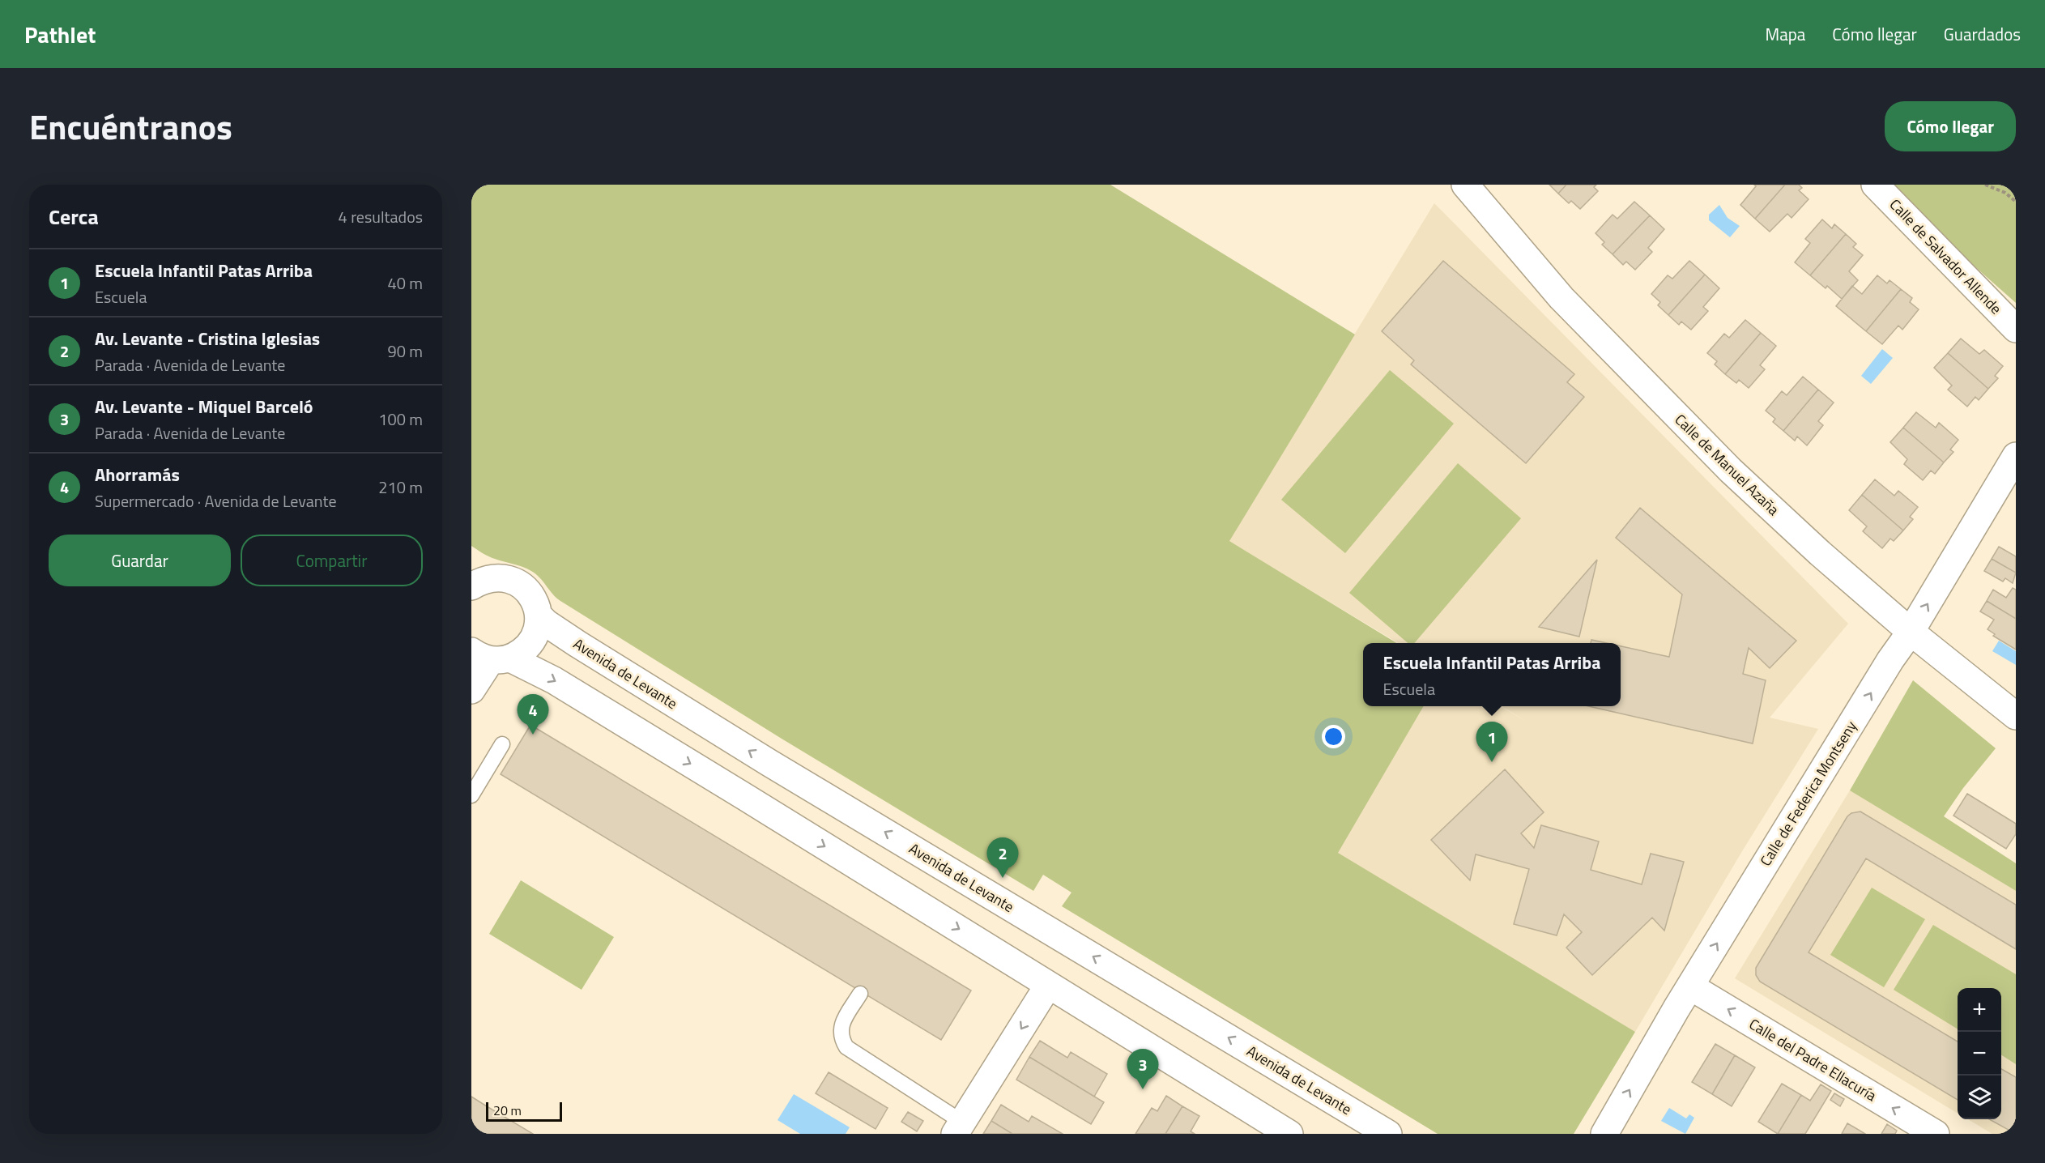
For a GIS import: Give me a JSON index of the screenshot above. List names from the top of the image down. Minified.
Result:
{"streets":{"street":["Calle de Salvador Allende","Calle de Manuel Azaña","Avenida de Levante","Calle de Federica Montseny","Calle del Padre Ellacuría"]},"crossings":[["Calle de Manuel Azaña","Calle de Federica Montseny"],["Calle de Federica Montseny","Calle del Padre Ellacuría"]],"one_way":["Calle de Federica Montseny","Calle del Padre Ellacuría"],"scale_bar":"20 m","page":{"header":"Pathlet","nav":["Mapa","Cómo llegar","Guardados"],"title":"Encuéntranos","buttons":["Cómo llegar",["Guardar","Compartir"]],"heading":["Cerca","4 resultados"],"list":[{"mark":"1","name":"Escuela Infantil Patas Arriba","note":"Escuela","value":"40 m"},{"mark":"2","name":"Av. Levante - Cristina Iglesias","note":"Parada · Avenida de Levante","value":"90 m"},{"mark":"3","name":"Av. Levante - Miquel Barceló","note":"Parada · Avenida de Levante","value":"100 m"},{"mark":"4","name":"Ahorramás","note":"Supermercado · Avenida de Levante","value":"210 m"}],"popup":["Escuela Infantil Patas Arriba","Escuela"],"pins":["4","1","2","3"],"map_buttons":["+","−"],"scale":"20 m"}}
